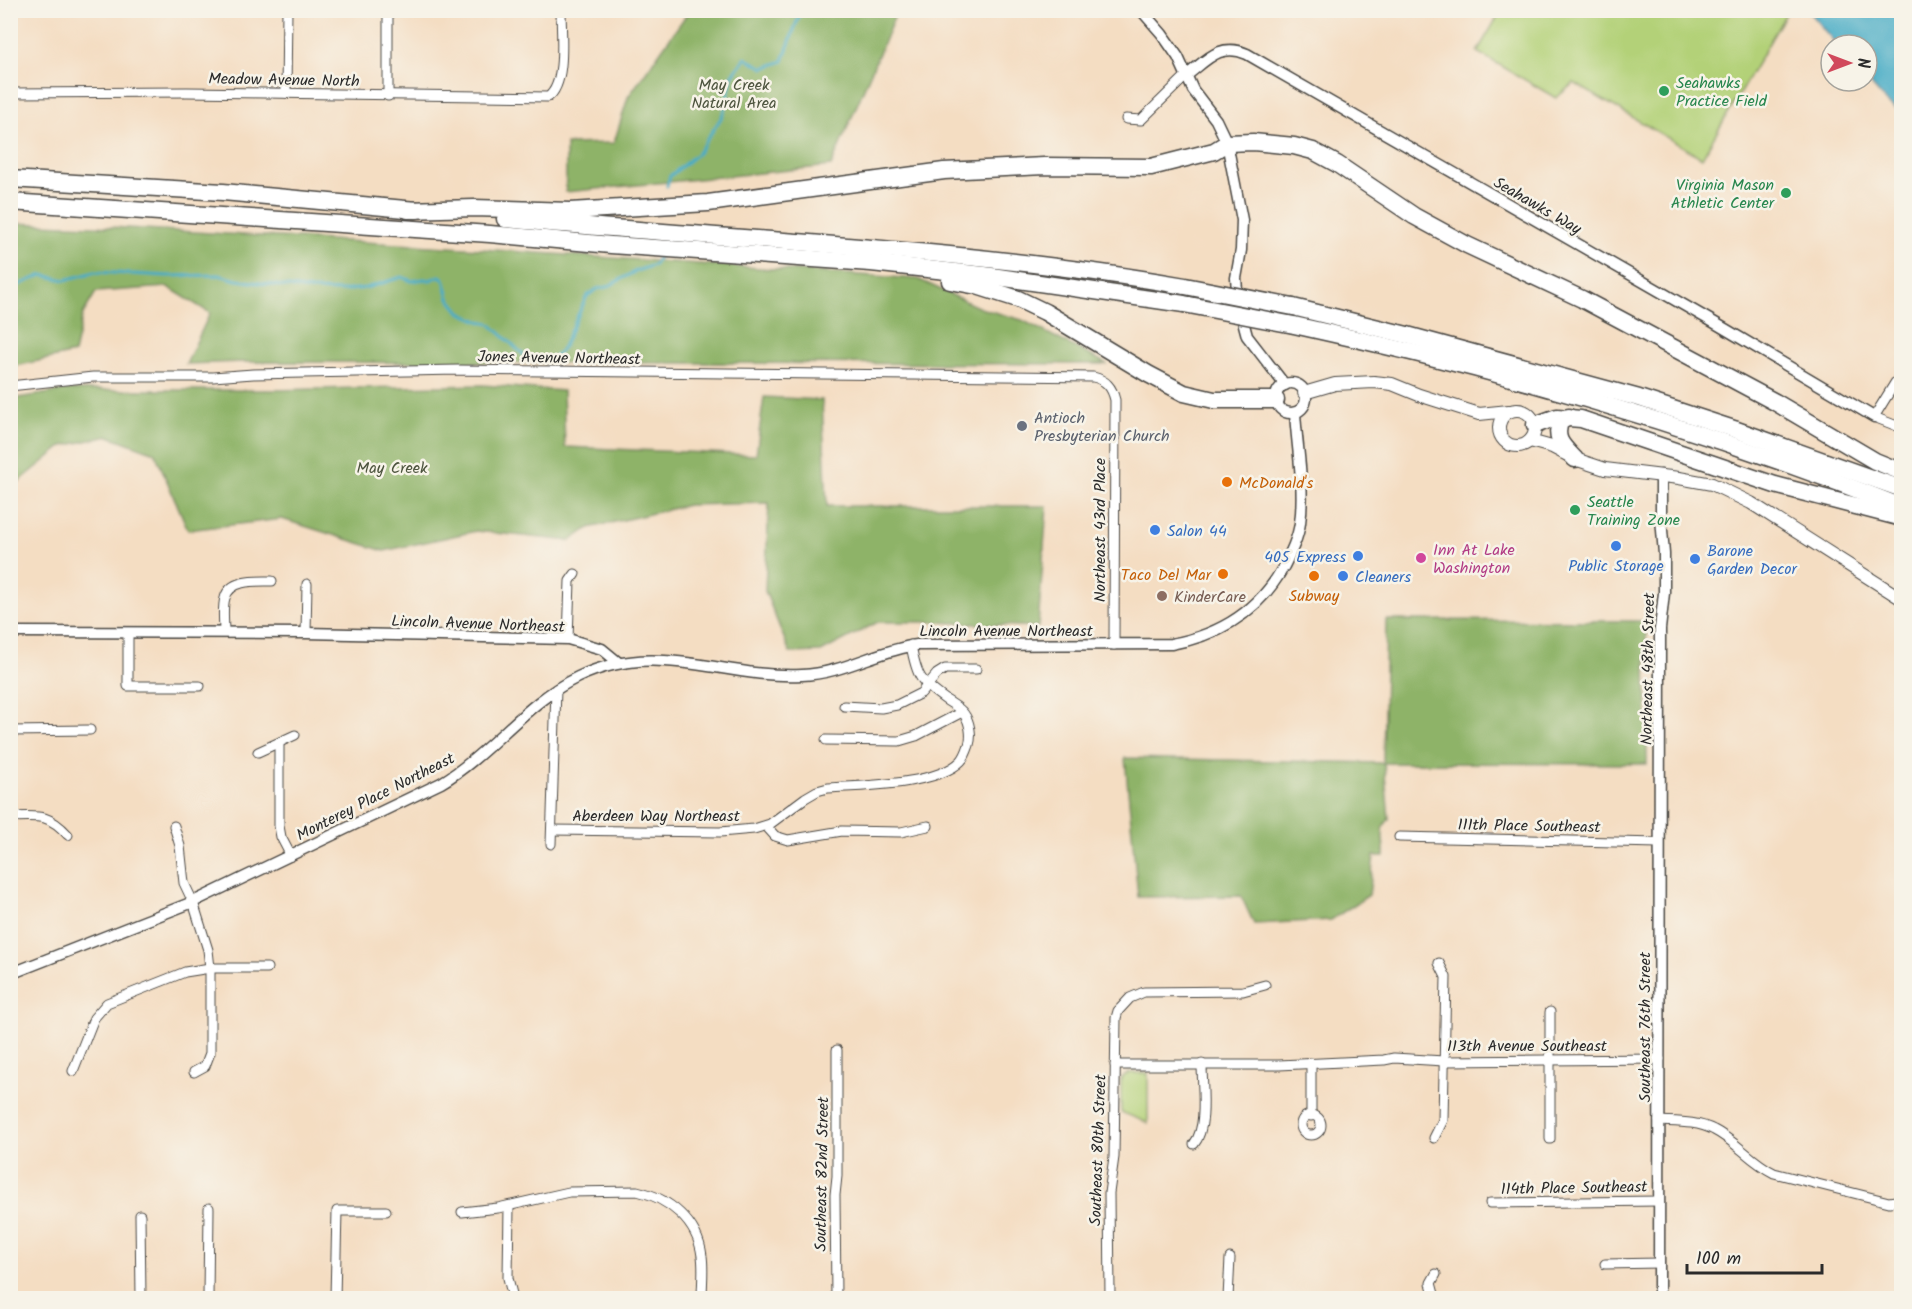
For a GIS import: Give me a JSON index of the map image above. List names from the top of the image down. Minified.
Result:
{"streets":{"street":["Meadow Avenue North","Seahawks Way","Jones Avenue Northeast","Northeast 43rd Place","Lincoln Avenue Northeast","Northeast 48th Street","Monterey Place Northeast","Aberdeen Way Northeast","111th Place Southeast","Southeast 76th Street","113th Avenue Southeast","Southeast 80th Street","Southeast 82nd Street","114th Place Southeast"]},"crossings":[["Jones Avenue Northeast","Northeast 43rd Place"],["Northeast 43rd Place","Lincoln Avenue Northeast"],["Lincoln Avenue Northeast","Monterey Place Northeast"],["Northeast 48th Street","Southeast 76th Street"],["111th Place Southeast","Southeast 76th Street"],["Southeast 76th Street","113th Avenue Southeast"],["Southeast 76th Street","114th Place Southeast"]],"parks":["May Creek Natural Area","May Creek"],"places":["Seahawks Practice Field","Virginia Mason Athletic Center","Antioch Presbyterian Church","McDonald's","Seattle Training Zone","Salon 44","Public Storage","405 Express","Inn At Lake Washington","Barone Garden Decor","Taco Del Mar","Subway","Cleaners","KinderCare"],"scale_bar":"100 m","north":"right"}
